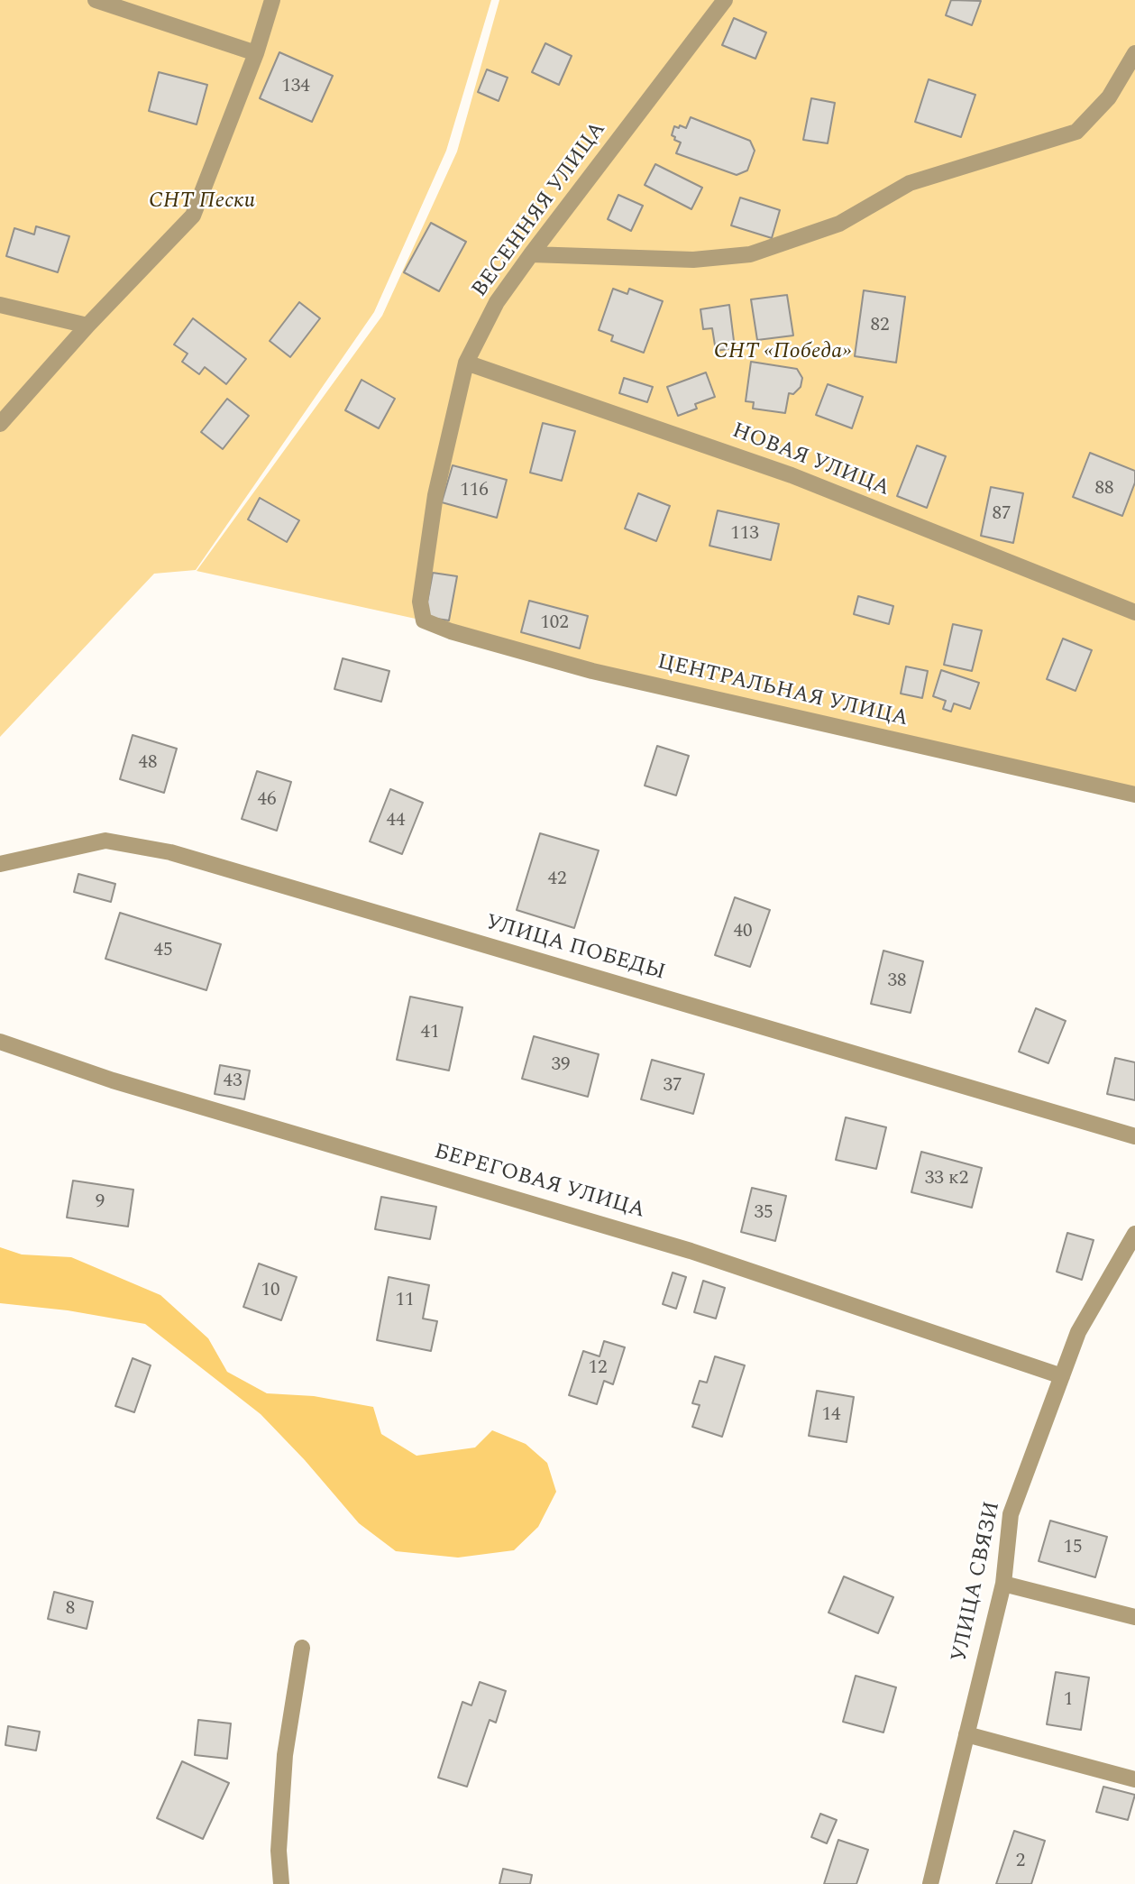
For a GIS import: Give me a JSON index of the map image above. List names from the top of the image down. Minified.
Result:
{"streets":{"street":["ВЕСЕННЯЯ УЛИЦА","НОВАЯ УЛИЦА","ЦЕНТРАЛЬНАЯ УЛИЦА","УЛИЦА ПОБЕДЫ","БЕРЕГОВАЯ УЛИЦА","УЛИЦА СВЯЗИ"]},"crossings":[["ВЕСЕННЯЯ УЛИЦА","НОВАЯ УЛИЦА"],["ВЕСЕННЯЯ УЛИЦА","ЦЕНТРАЛЬНАЯ УЛИЦА"],["БЕРЕГОВАЯ УЛИЦА","УЛИЦА СВЯЗИ"]],"parks":["СНТ Пески","СНТ «Победа»"],"house_numbers":["134","82","88","116","87","113","102","48","46","44","42","40","45","38","41","39","43","37","33 к2","9","35","10","11","12","14","15","8","1","2"]}
